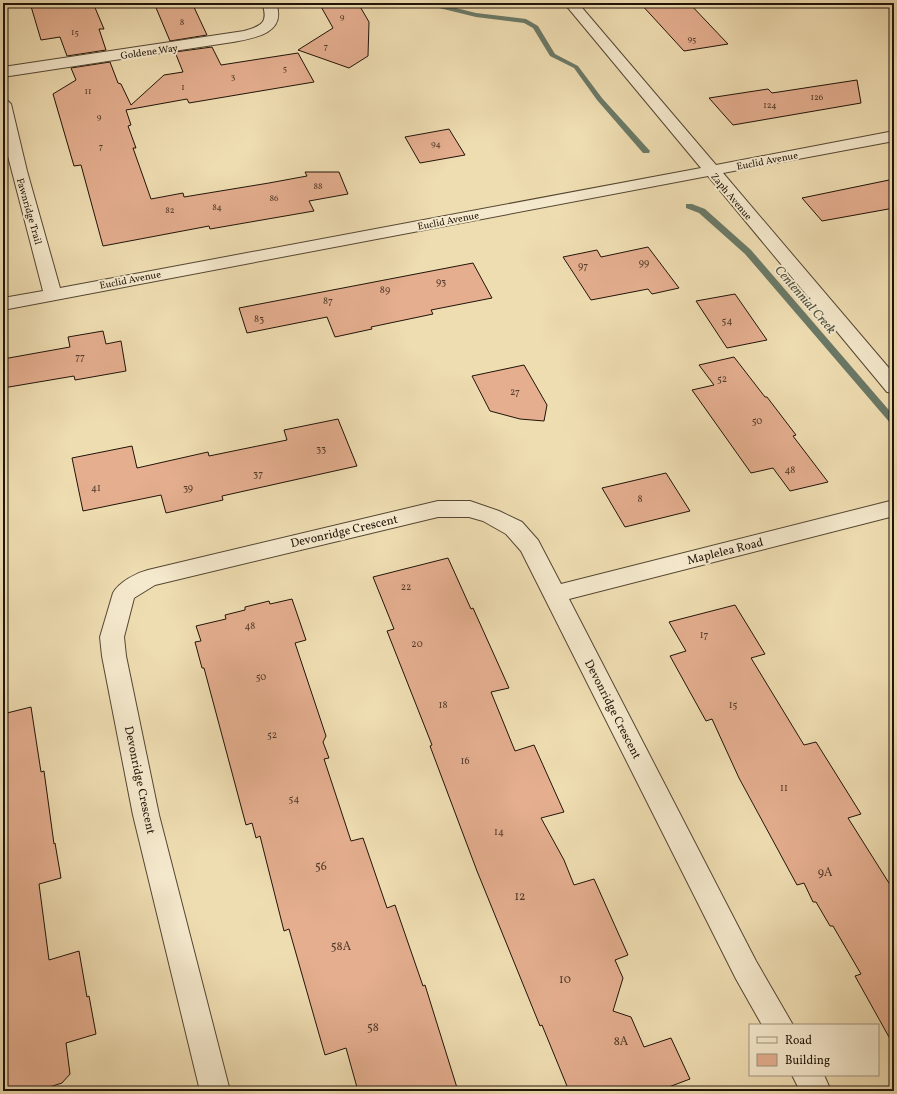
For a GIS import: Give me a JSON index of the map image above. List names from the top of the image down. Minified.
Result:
{"streets":{"street":["Goldene Way","Euclid Avenue","Zaph Avenue","Fawnridge Trail","Devonridge Crescent","Maplelea Road"]},"crossings":[["Euclid Avenue","Zaph Avenue"],["Euclid Avenue","Fawnridge Trail"],["Devonridge Crescent","Maplelea Road"]],"water":["Centennial Creek"],"house_numbers":["9","8","15","95","7","5","3","1","11","126","124","9","94","7","88","86","84","82","99","97","93","89","87","83","54","77","52","27","50","33","48","37","41","39","8","22","48","17","20","50","18","15","52","16","11","54","14","56","9A","12","58A","10","58","8A"],"legend":["Road","Building"]}
